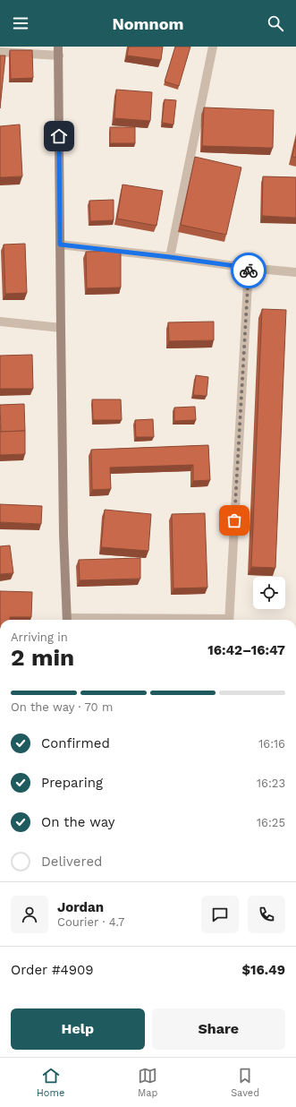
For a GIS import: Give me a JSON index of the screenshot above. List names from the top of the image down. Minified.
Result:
{"page":{"header":"Nomnom","heading":["2 min","Arriving in","16:42–16:47"],"panel":["Jordan","Courier · 4.7","Order #4909","$16.49"],"bar":"On the way · 70 m","list":[["Confirmed","16:16"],["Preparing","16:23"],["On the way","16:25"],"Delivered"],"buttons":["Help","Share"],"tabs":["Home","Map","Saved"]}}
